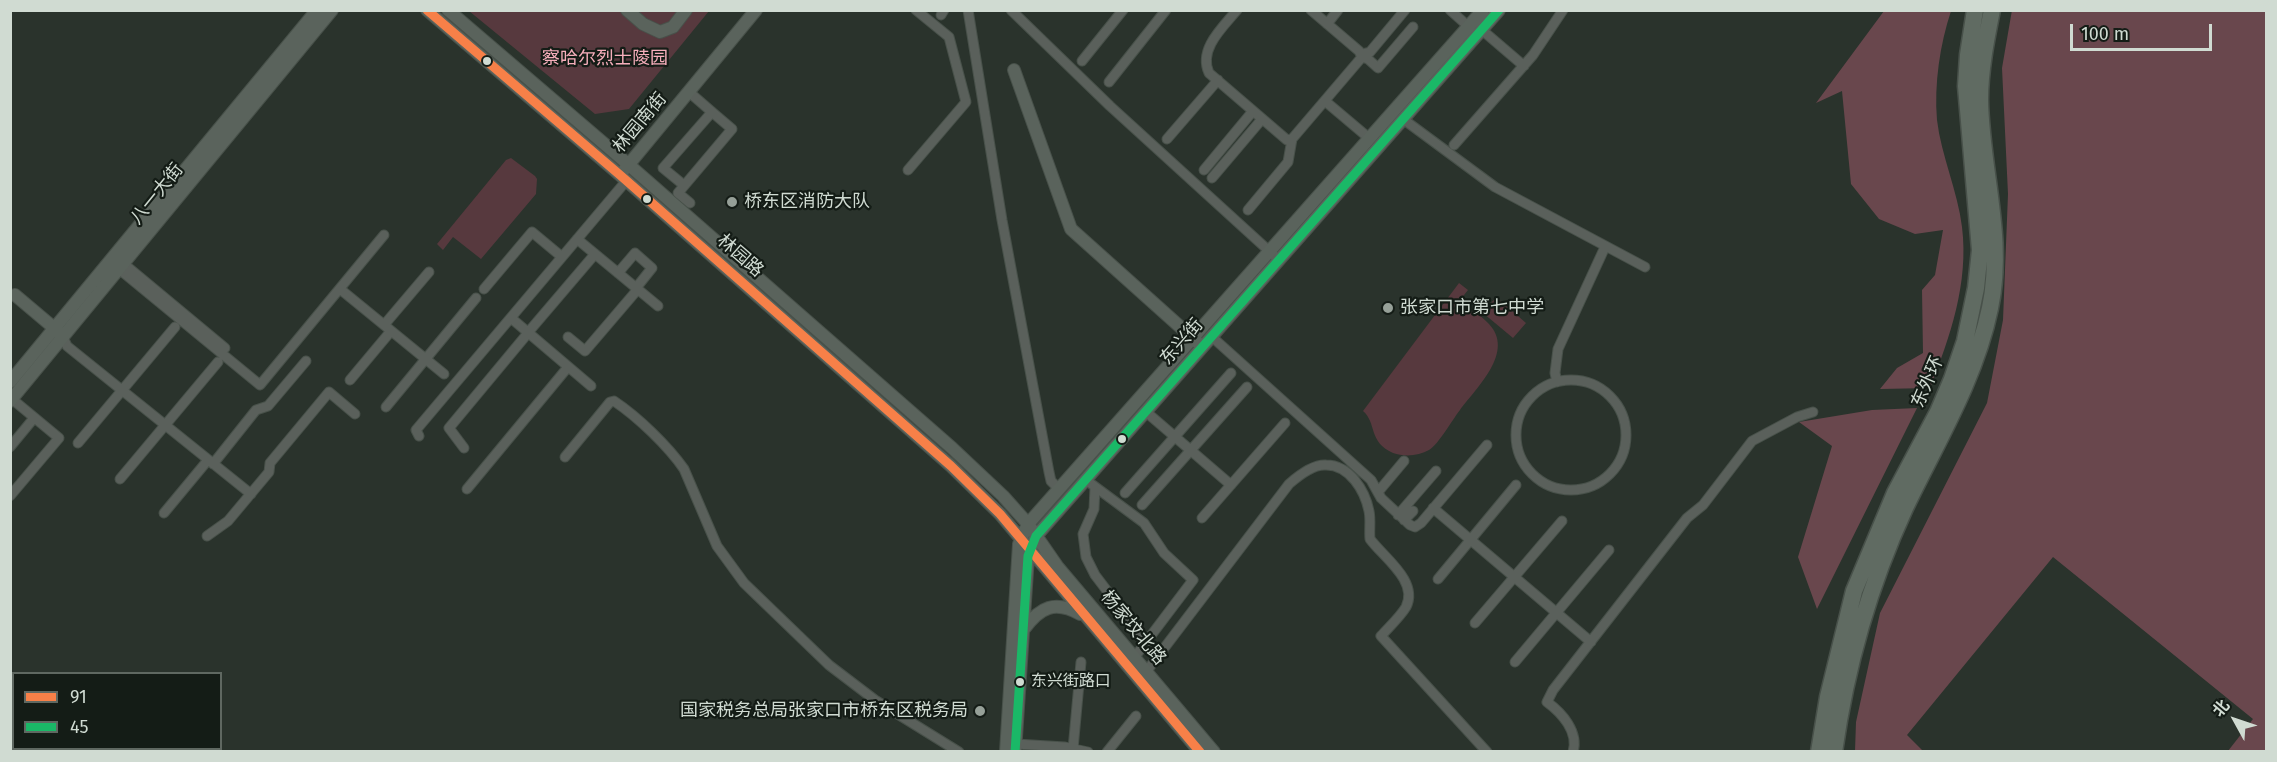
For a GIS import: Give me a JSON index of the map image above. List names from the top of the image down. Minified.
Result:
{"streets":{"highway":["东外环"],"main road":["林园南街","八一大街","林园路","东兴街","杨家坟北路"]},"crossings":[["林园南街","林园路"],["林园路","东兴街"],["林园路","杨家坟北路"],["东兴街","杨家坟北路"]],"parks":["察哈尔烈士陵园"],"places":["桥东区消防大队","张家口市第七中学","东兴街路口","国家税务总局张家口市桥东区税务局"],"lines":["transit line 91","transit line 45"],"legend":["91","45"],"scale_bar":"100 m","north":"top left"}
